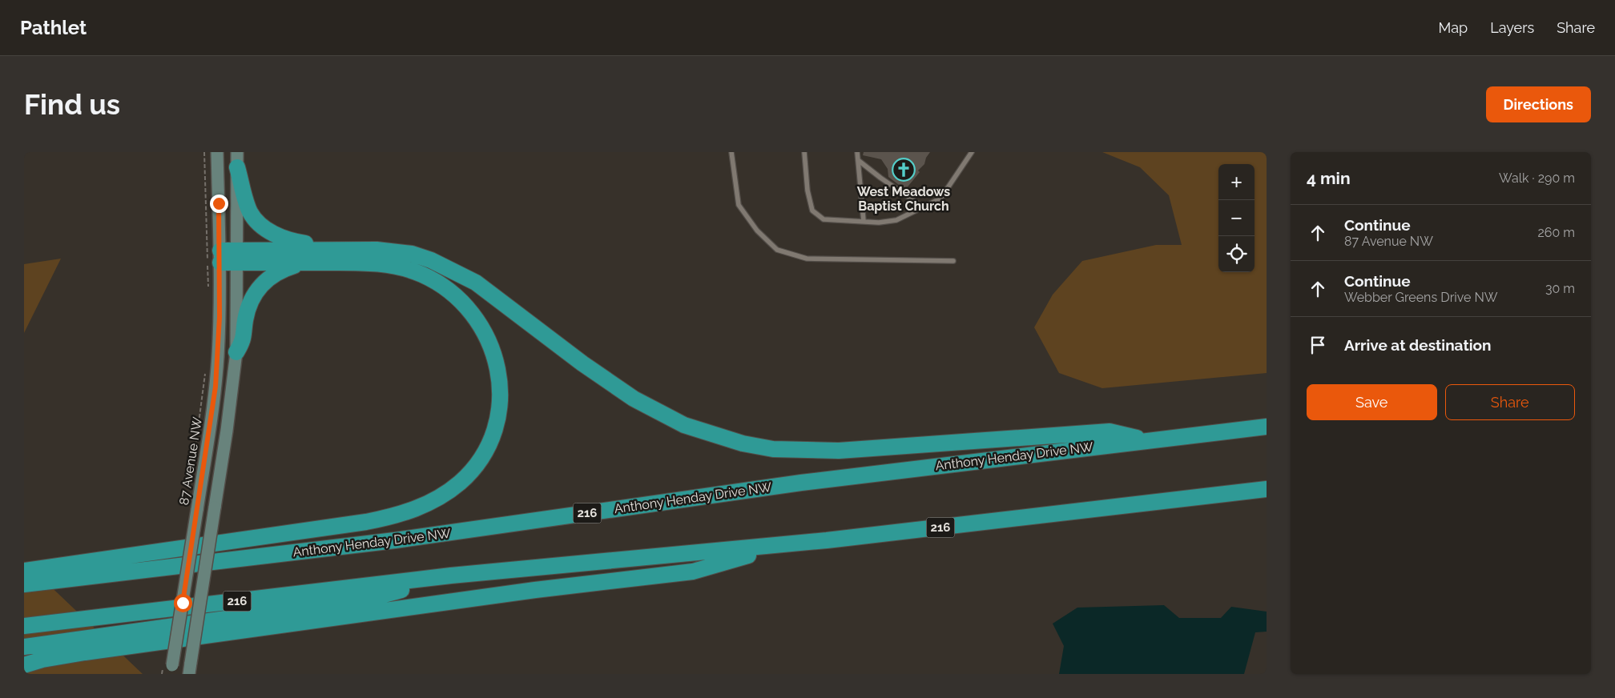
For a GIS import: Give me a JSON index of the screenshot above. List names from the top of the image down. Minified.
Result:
{"streets":{"highway":["Anthony Henday Drive NW","216"],"main road":["87 Avenue NW"]},"places":{"church":["West Meadows Baptist Church"]},"page":{"header":"Pathlet","nav":["Map","Layers","Share"],"buttons":["Directions",["Save","Share"]],"title":"Find us","heading":["4 min","Walk · 290 m"],"map_buttons":["+","−"],"list":[["Continue","87 Avenue NW","260 m"],["Continue","Webber Greens Drive NW","30 m"],"Arrive at destination"]}}
